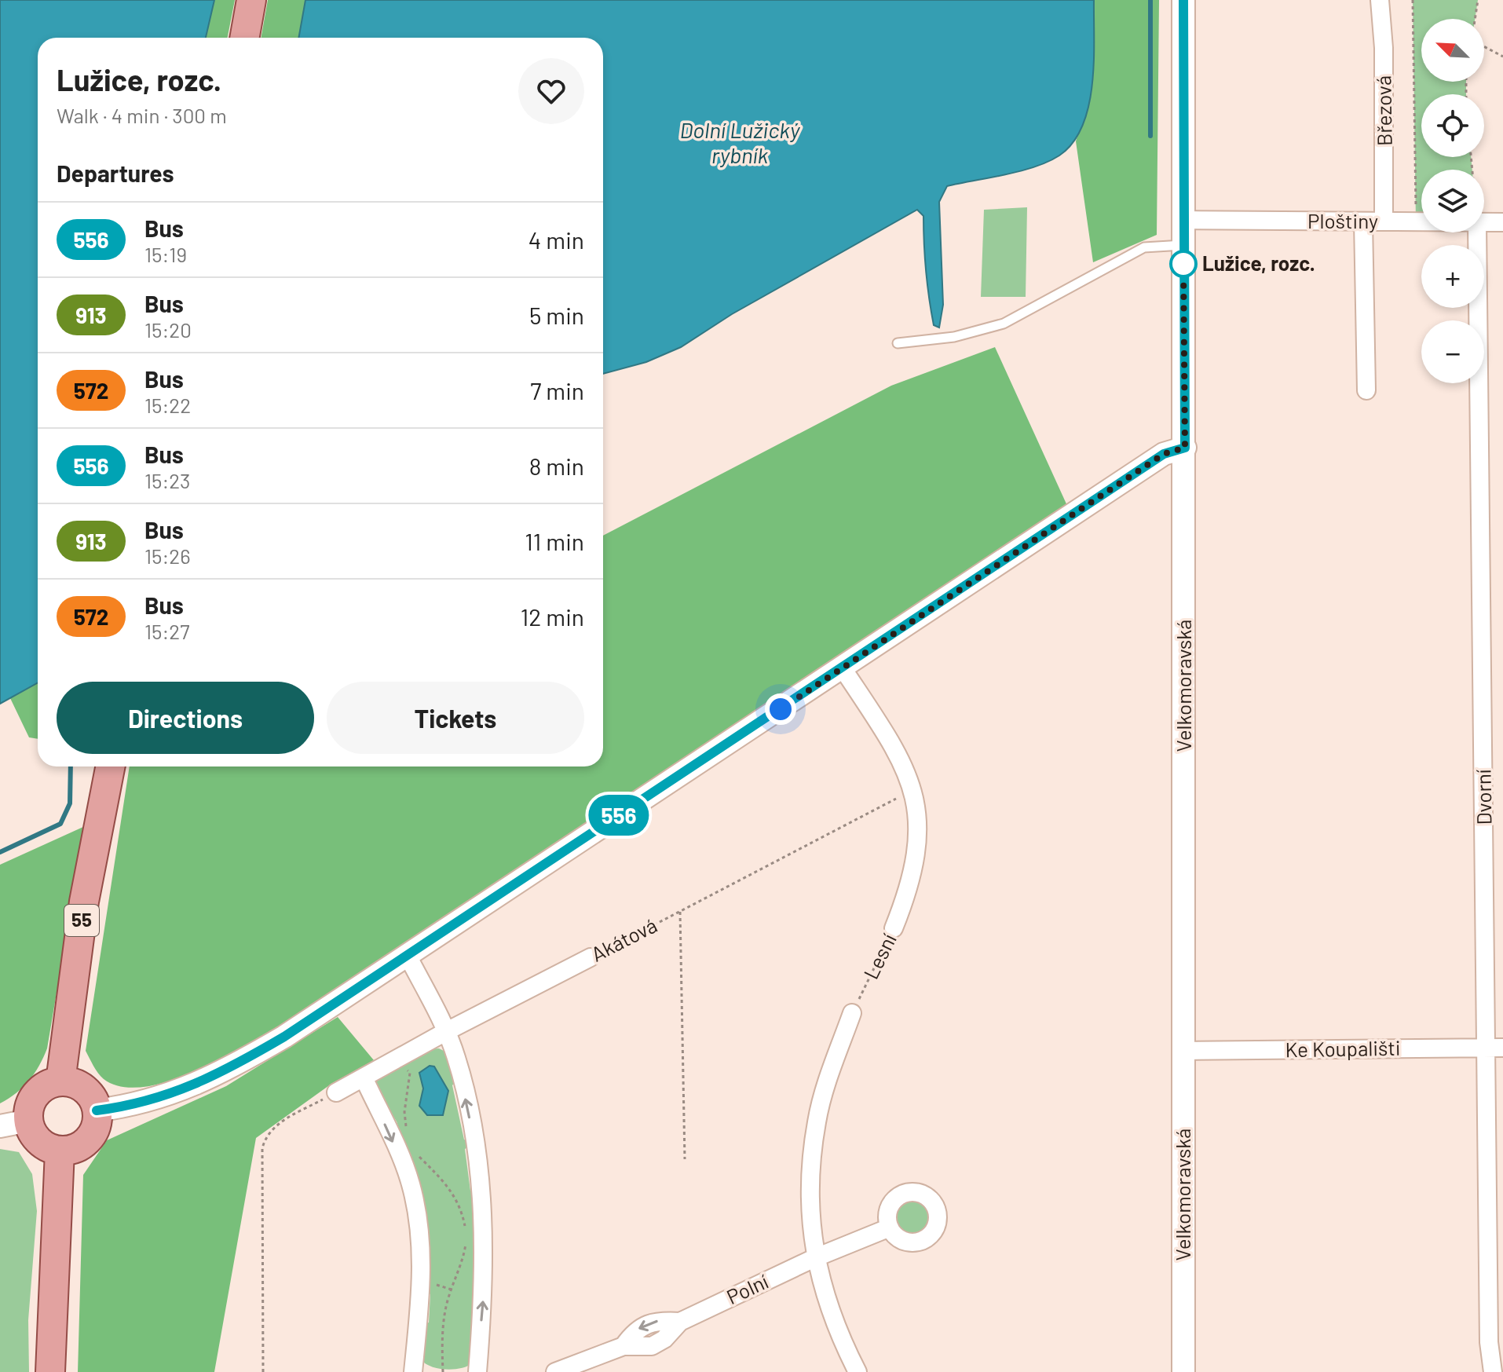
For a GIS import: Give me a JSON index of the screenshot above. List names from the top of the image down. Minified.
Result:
{"streets":{"main road":["55"],"street":["Březová","Ploštiny","Velkomoravská","Dvorní","Akátová","Lesní","Ke Koupališti","Polní"]},"crossings":[["Březová","Ploštiny"],["Ploštiny","Velkomoravská"],["Velkomoravská","Ke Koupališti"],["Dvorní","Ke Koupališti"],["Akátová","Lesní"]],"water":["Dolní Lužický rybník"],"places":["Lužice, rozc."],"lines":["bus line 556"],"north":"top left","page":{"on_map":"556","map_buttons":["+","−"],"heading":[["Lužice, rozc.","Walk · 4 min · 300 m"],"Departures"],"list":[{"mark":"556","name":"Bus","note":"15:19","value":"4 min"},{"mark":"913","name":"Bus","note":"15:20","value":"5 min"},{"mark":"572","name":"Bus","note":"15:22","value":"7 min"},{"mark":"556","name":"Bus","note":"15:23","value":"8 min"},{"mark":"913","name":"Bus","note":"15:26","value":"11 min"},{"mark":"572","name":"Bus","note":"15:27","value":"12 min"}],"buttons":["Directions","Tickets"]}}
